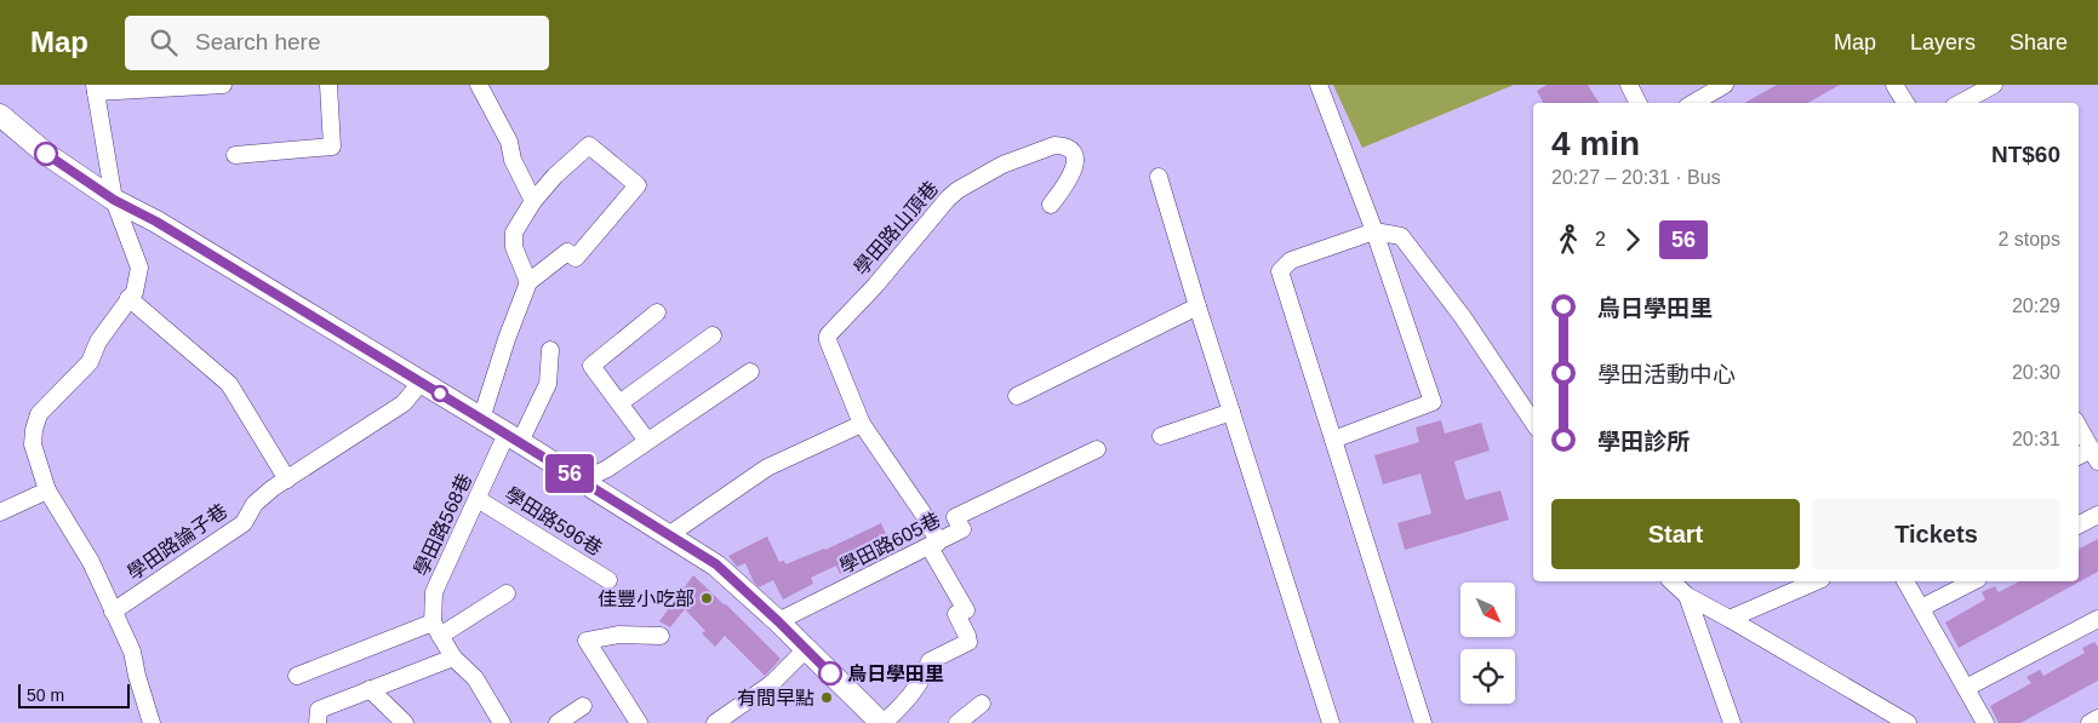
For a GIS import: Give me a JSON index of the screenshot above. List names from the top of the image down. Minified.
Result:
{"streets":{"street":["學田路山頂巷","學田路596巷","學田路568巷","學田路論子巷","學田路605巷"]},"crossings":[["學田路山頂巷","學田路605巷"],["學田路596巷","學田路568巷"]],"places":["佳豐小吃部","烏日學田里","有間早點"],"lines":["bus line 56"],"scale_bar":"50 m","north":"bottom right","page":{"header":"Map","search":"Search here","nav":["Map","Layers","Share"],"on_map":"56","heading":["4 min","20:27 – 20:31 · Bus","NT$60"],"legs":["2","56","2 stops"],"list":[{"name":"烏日學田里","value":"20:29"},{"name":"學田活動中心","value":"20:30"},{"name":"學田診所","value":"20:31"}],"buttons":["Start","Tickets"],"scale":"50 m"}}
